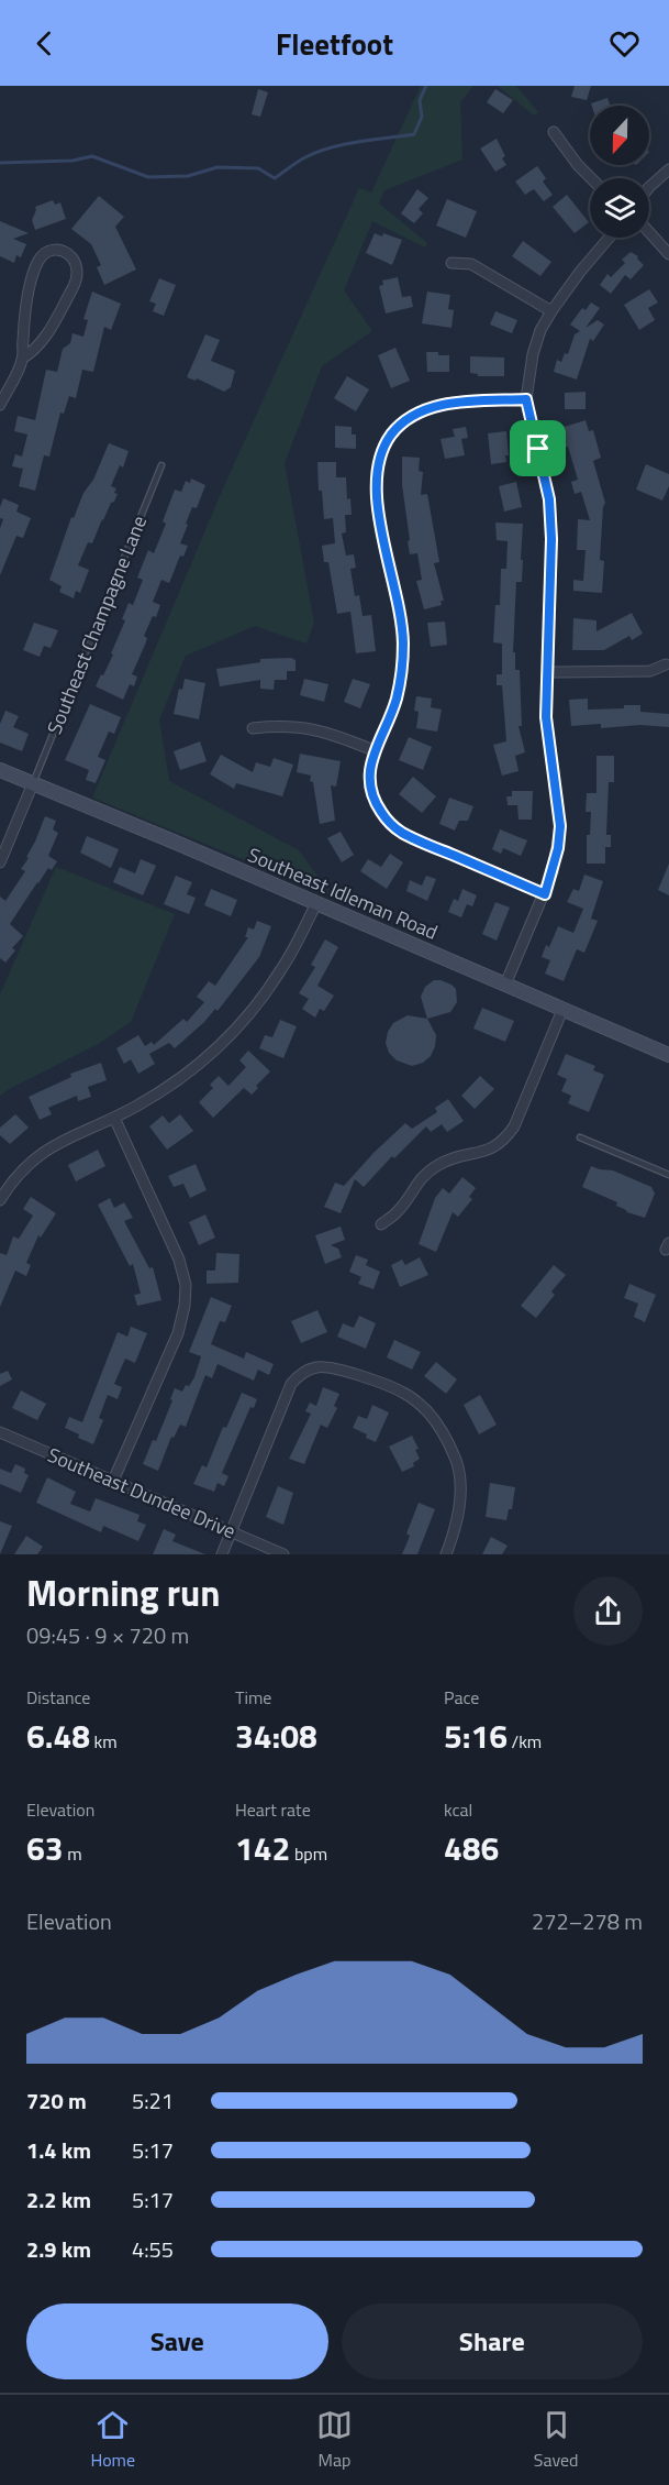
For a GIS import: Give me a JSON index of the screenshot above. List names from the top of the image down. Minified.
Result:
{"streets":{"main road":["Southeast Idleman Road"],"street":["Southeast Dundee Drive"],"lane":["Southeast Champagne Lane"]},"crossings":[["Southeast Champagne Lane","Southeast Idleman Road"]],"north":"bottom","page":{"header":"Fleetfoot","heading":["Morning run","09:45 · 9 × 720 m"],"stats":[["Distance","6.48 km"],["Time","34:08"],["Pace","5:16 /km"],["Elevation","63 m"],["Heart rate","142 bpm"],["kcal","486"]],"chart":["Elevation","272–278 m"],"list":[{"name":"720 m","note":"5:21"},{"name":"1.4 km","note":"5:17"},{"name":"2.2 km","note":"5:17"},{"name":"2.9 km","note":"4:55"}],"buttons":["Save","Share"],"tabs":["Home","Map","Saved"]}}
